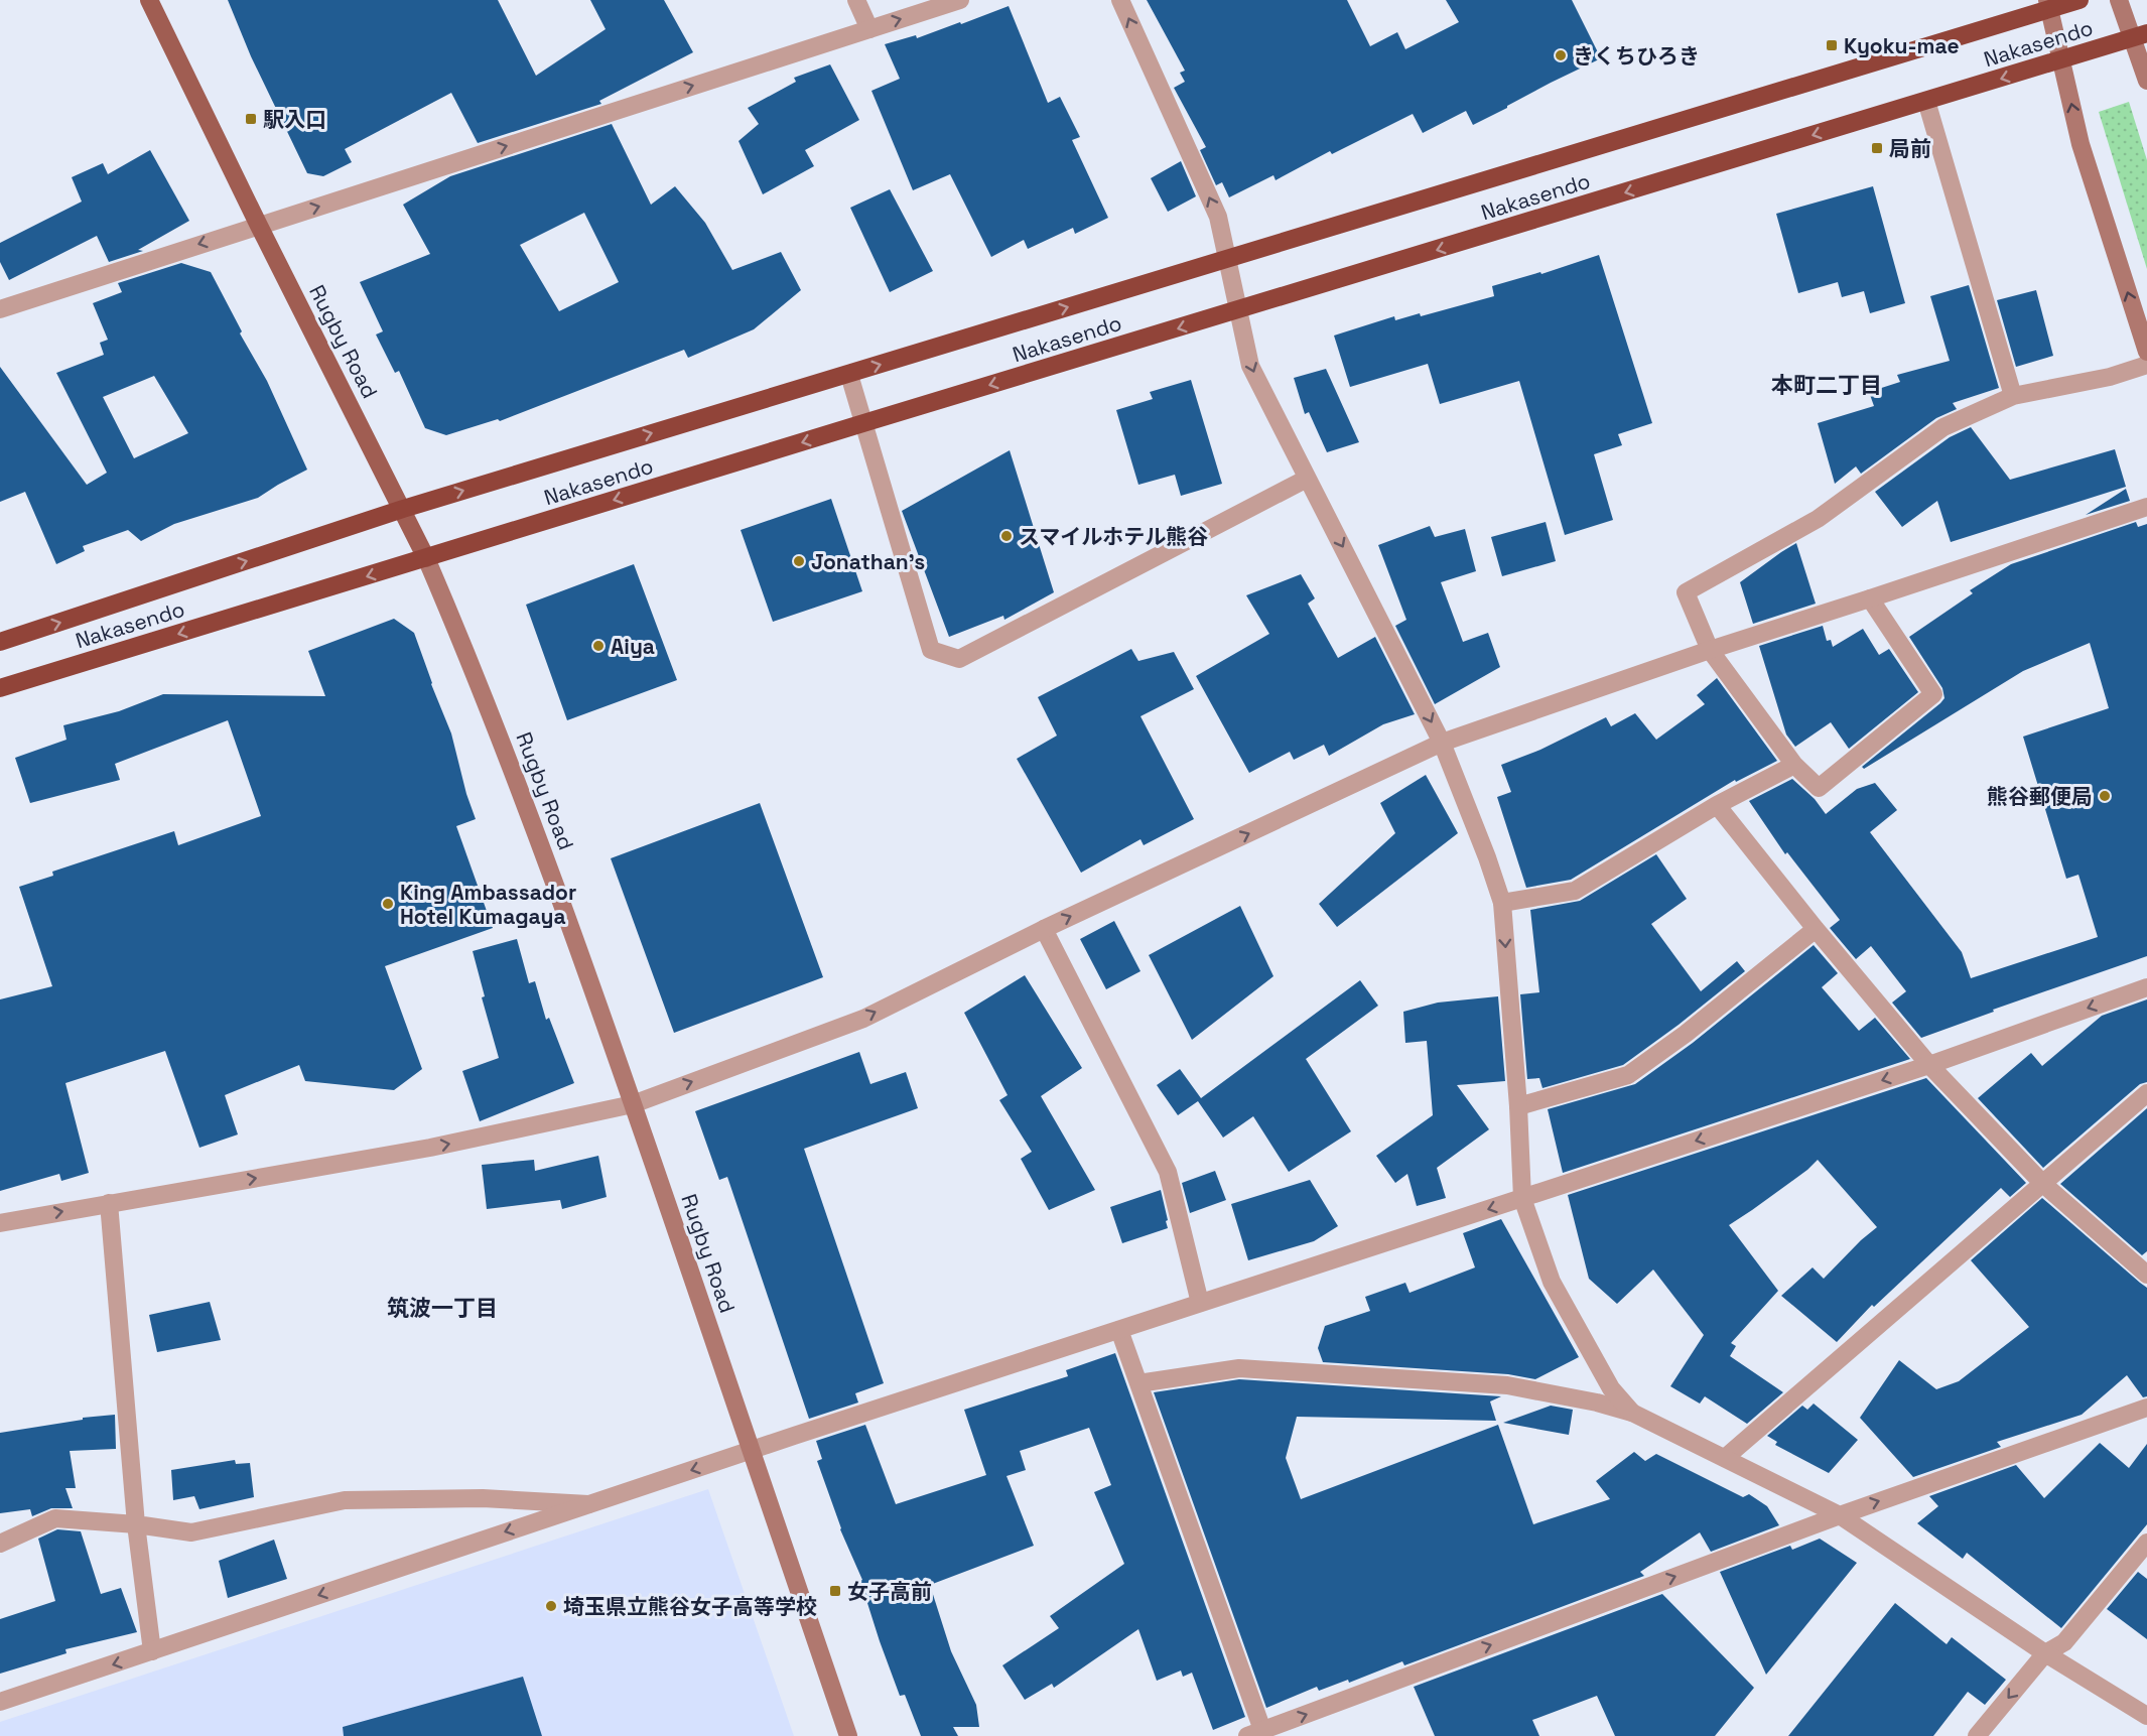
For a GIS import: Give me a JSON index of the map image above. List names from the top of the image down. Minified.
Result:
{"streets":{"highway":["Nakasendo"],"main road":["Rugby Road"]},"crossings":[["Nakasendo","Rugby Road"]],"districts":["本町二丁目","筑波一丁目"],"places":{"transit":["Kyoku-mae","駅入口","局前","女子高前"],"other":["きくちひろき","スマイルホテル熊谷","Jonathan's","Aiya","熊谷郵便局","King Ambassador Hotel Kumagaya","埼玉県立熊谷女子高等学校"]}}
